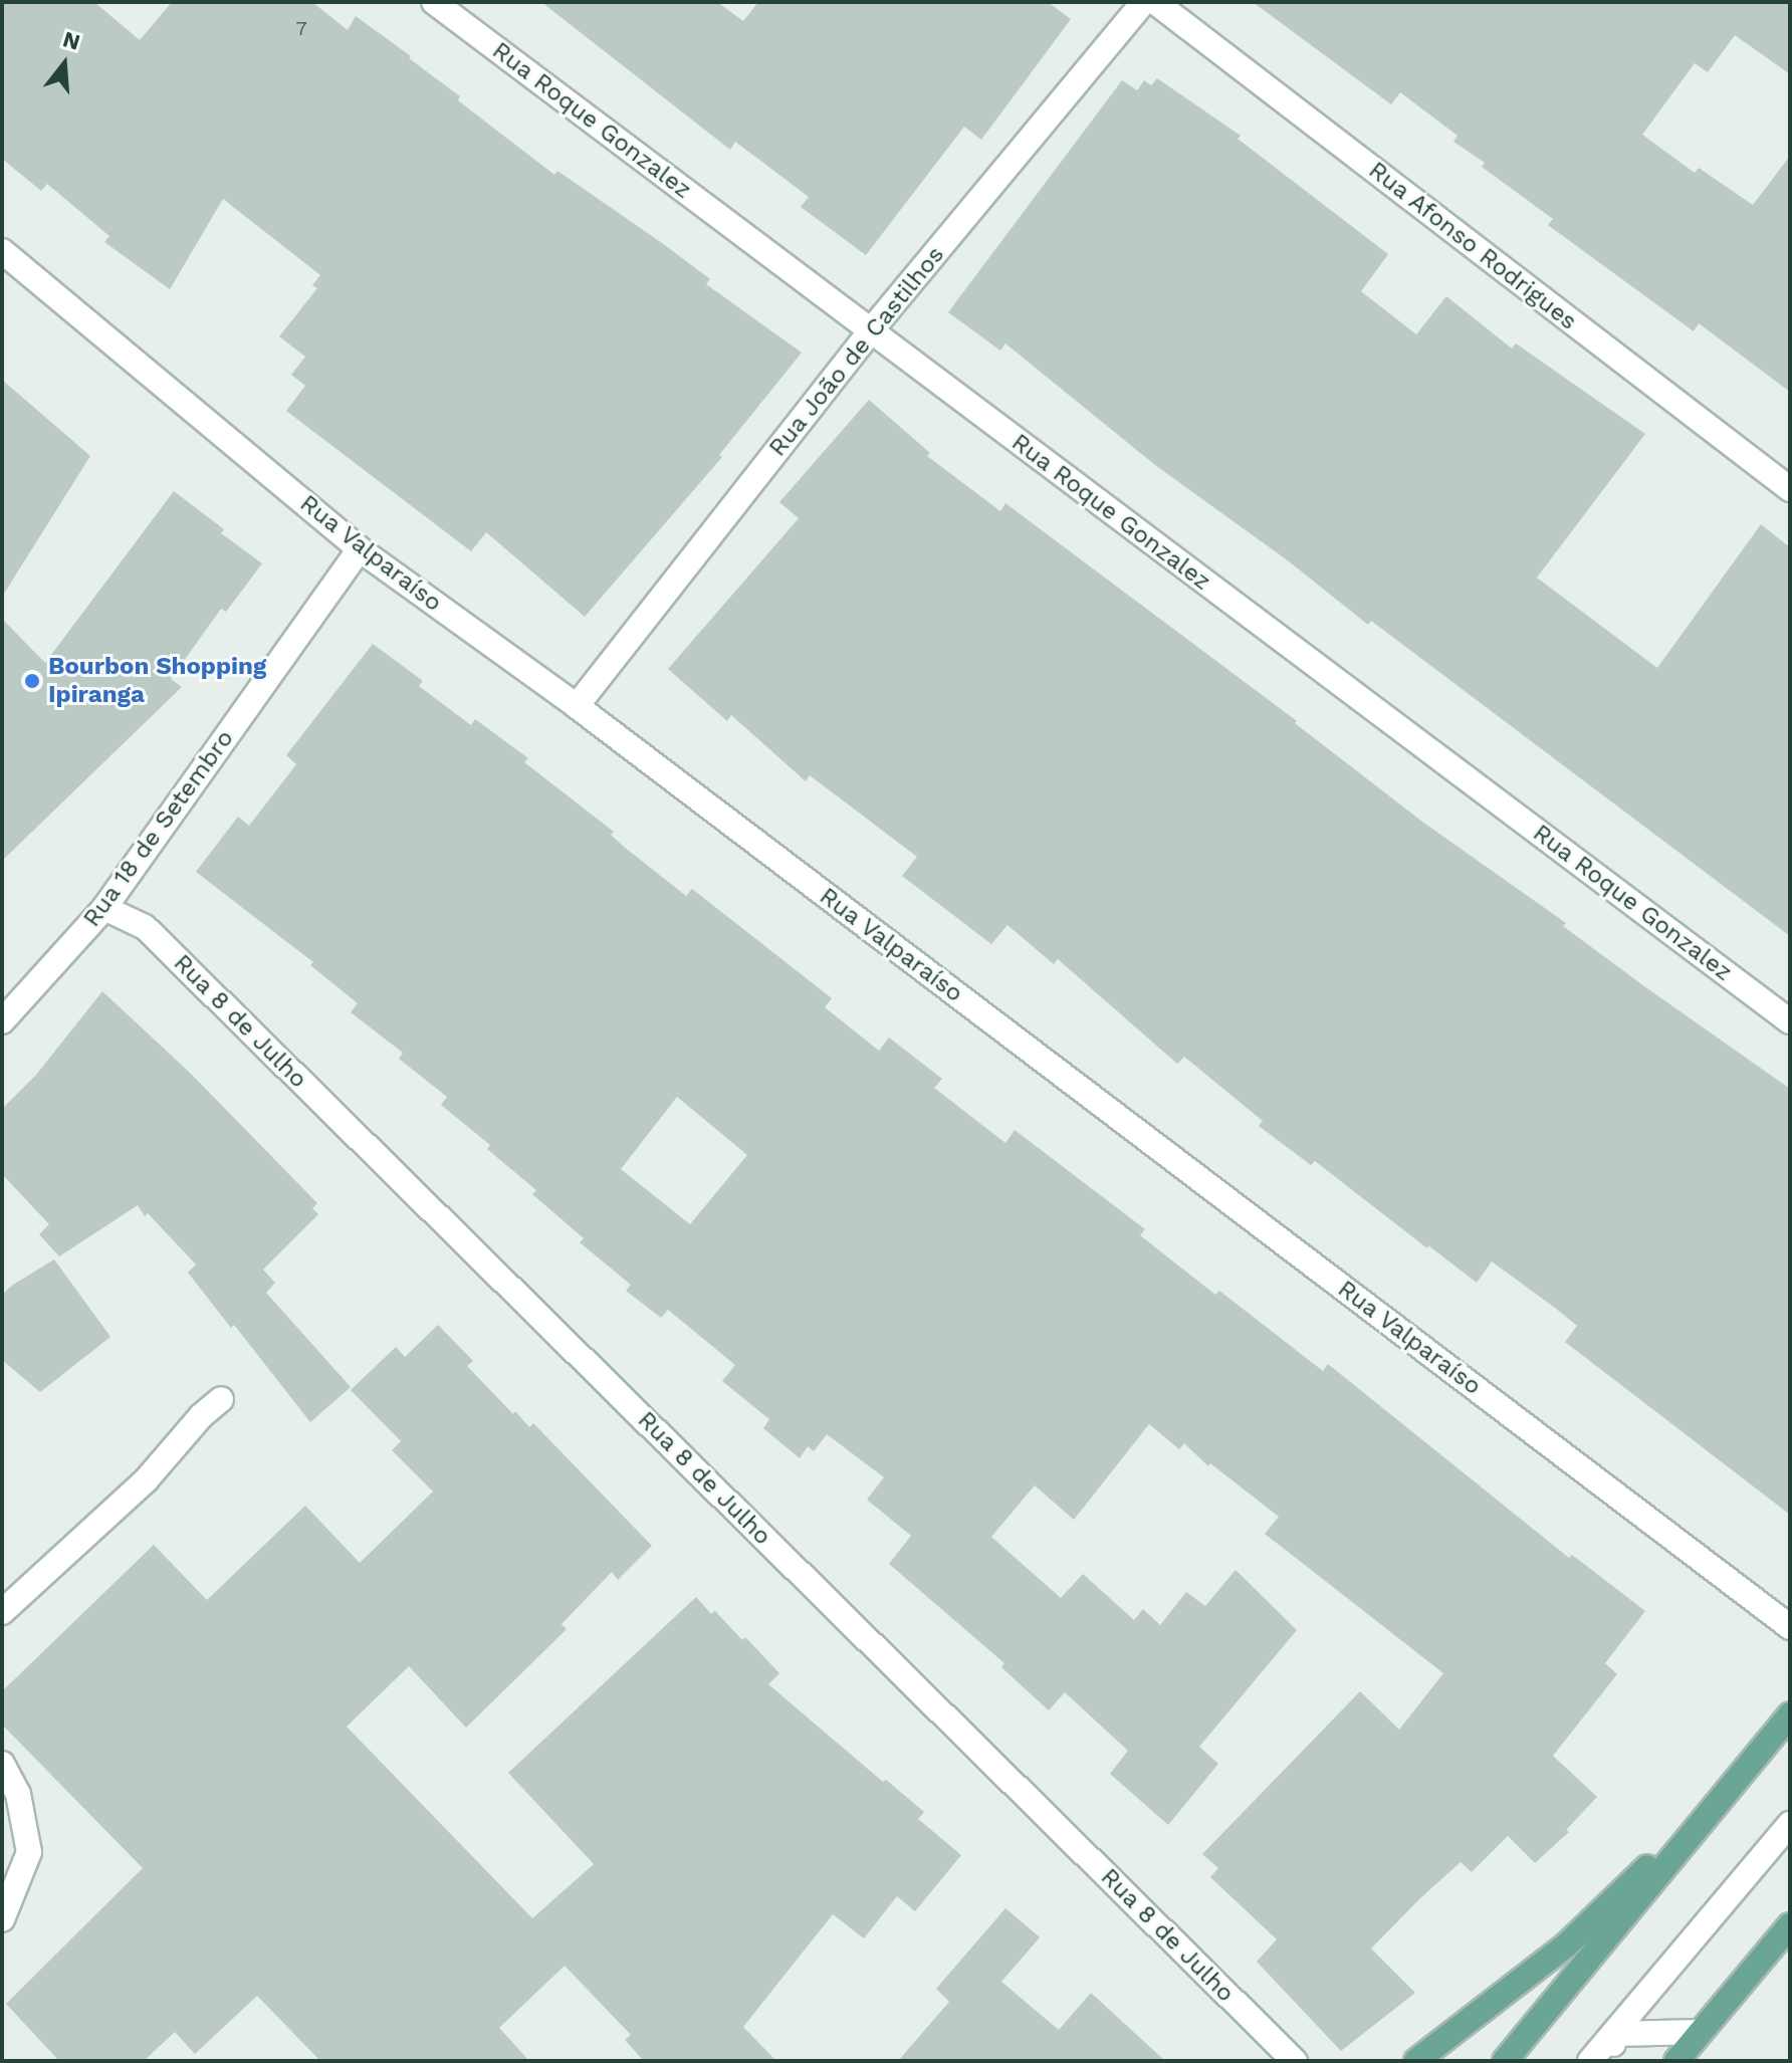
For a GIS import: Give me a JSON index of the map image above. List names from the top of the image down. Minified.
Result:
{"streets":{"street":["Rua Roque Gonzalez","Rua Afonso Rodrigues","Rua João de Castilhos","Rua Valparaíso","Rua 18 de Setembro","Rua 8 de Julho"]},"crossings":[["Rua Roque Gonzalez","Rua João de Castilhos"],["Rua João de Castilhos","Rua Valparaíso"],["Rua Valparaíso","Rua 18 de Setembro"],["Rua 18 de Setembro","Rua 8 de Julho"]],"places":["Bourbon Shopping Ipiranga"],"house_numbers":["7"],"north":"top"}
